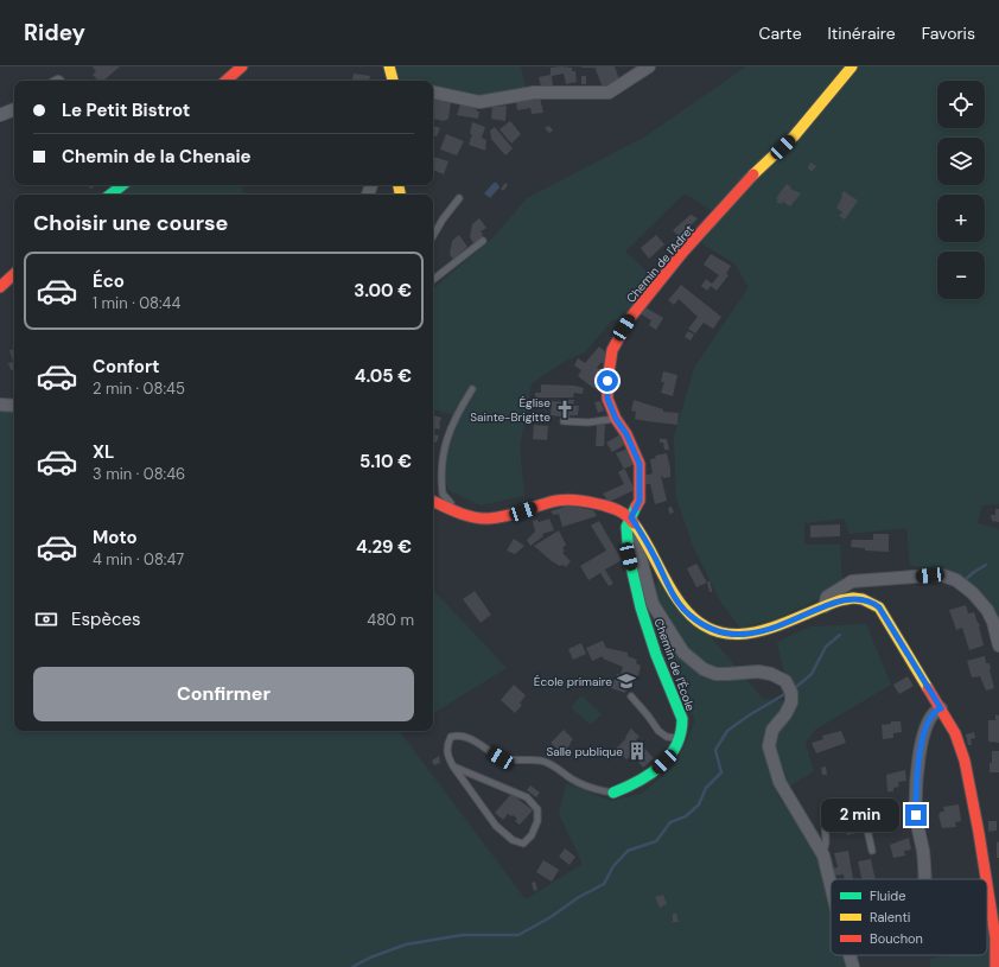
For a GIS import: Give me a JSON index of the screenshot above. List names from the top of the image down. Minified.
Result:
{"streets":{"street":["Chemin de l'Adret","Chemin de l'École"]},"crossings":[["Chemin de l'Adret","Chemin de l'École"]],"places":{"church":["Église Sainte-Brigitte"],"school or university":["École primaire"],"building":["Salle publique"]},"legend":["Fluide","Ralenti","Bouchon"],"page":{"header":"Ridey","nav":["Carte","Itinéraire","Favoris"],"map_buttons":["+","−"],"banner":["Le Petit Bistrot","Chemin de la Chenaie"],"heading":"Choisir une course","list":[{"name":"Éco","note":"1 min · 08:44","value":"3.00 €"},{"name":"Confort","note":"2 min · 08:45","value":"4.05 €"},{"name":"XL","note":"3 min · 08:46","value":"5.10 €"},{"name":"Moto","note":"4 min · 08:47","value":"4.29 €"}],"pay":["Espèces","480 m"],"buttons":"Confirmer","bubble":"2 min"}}
